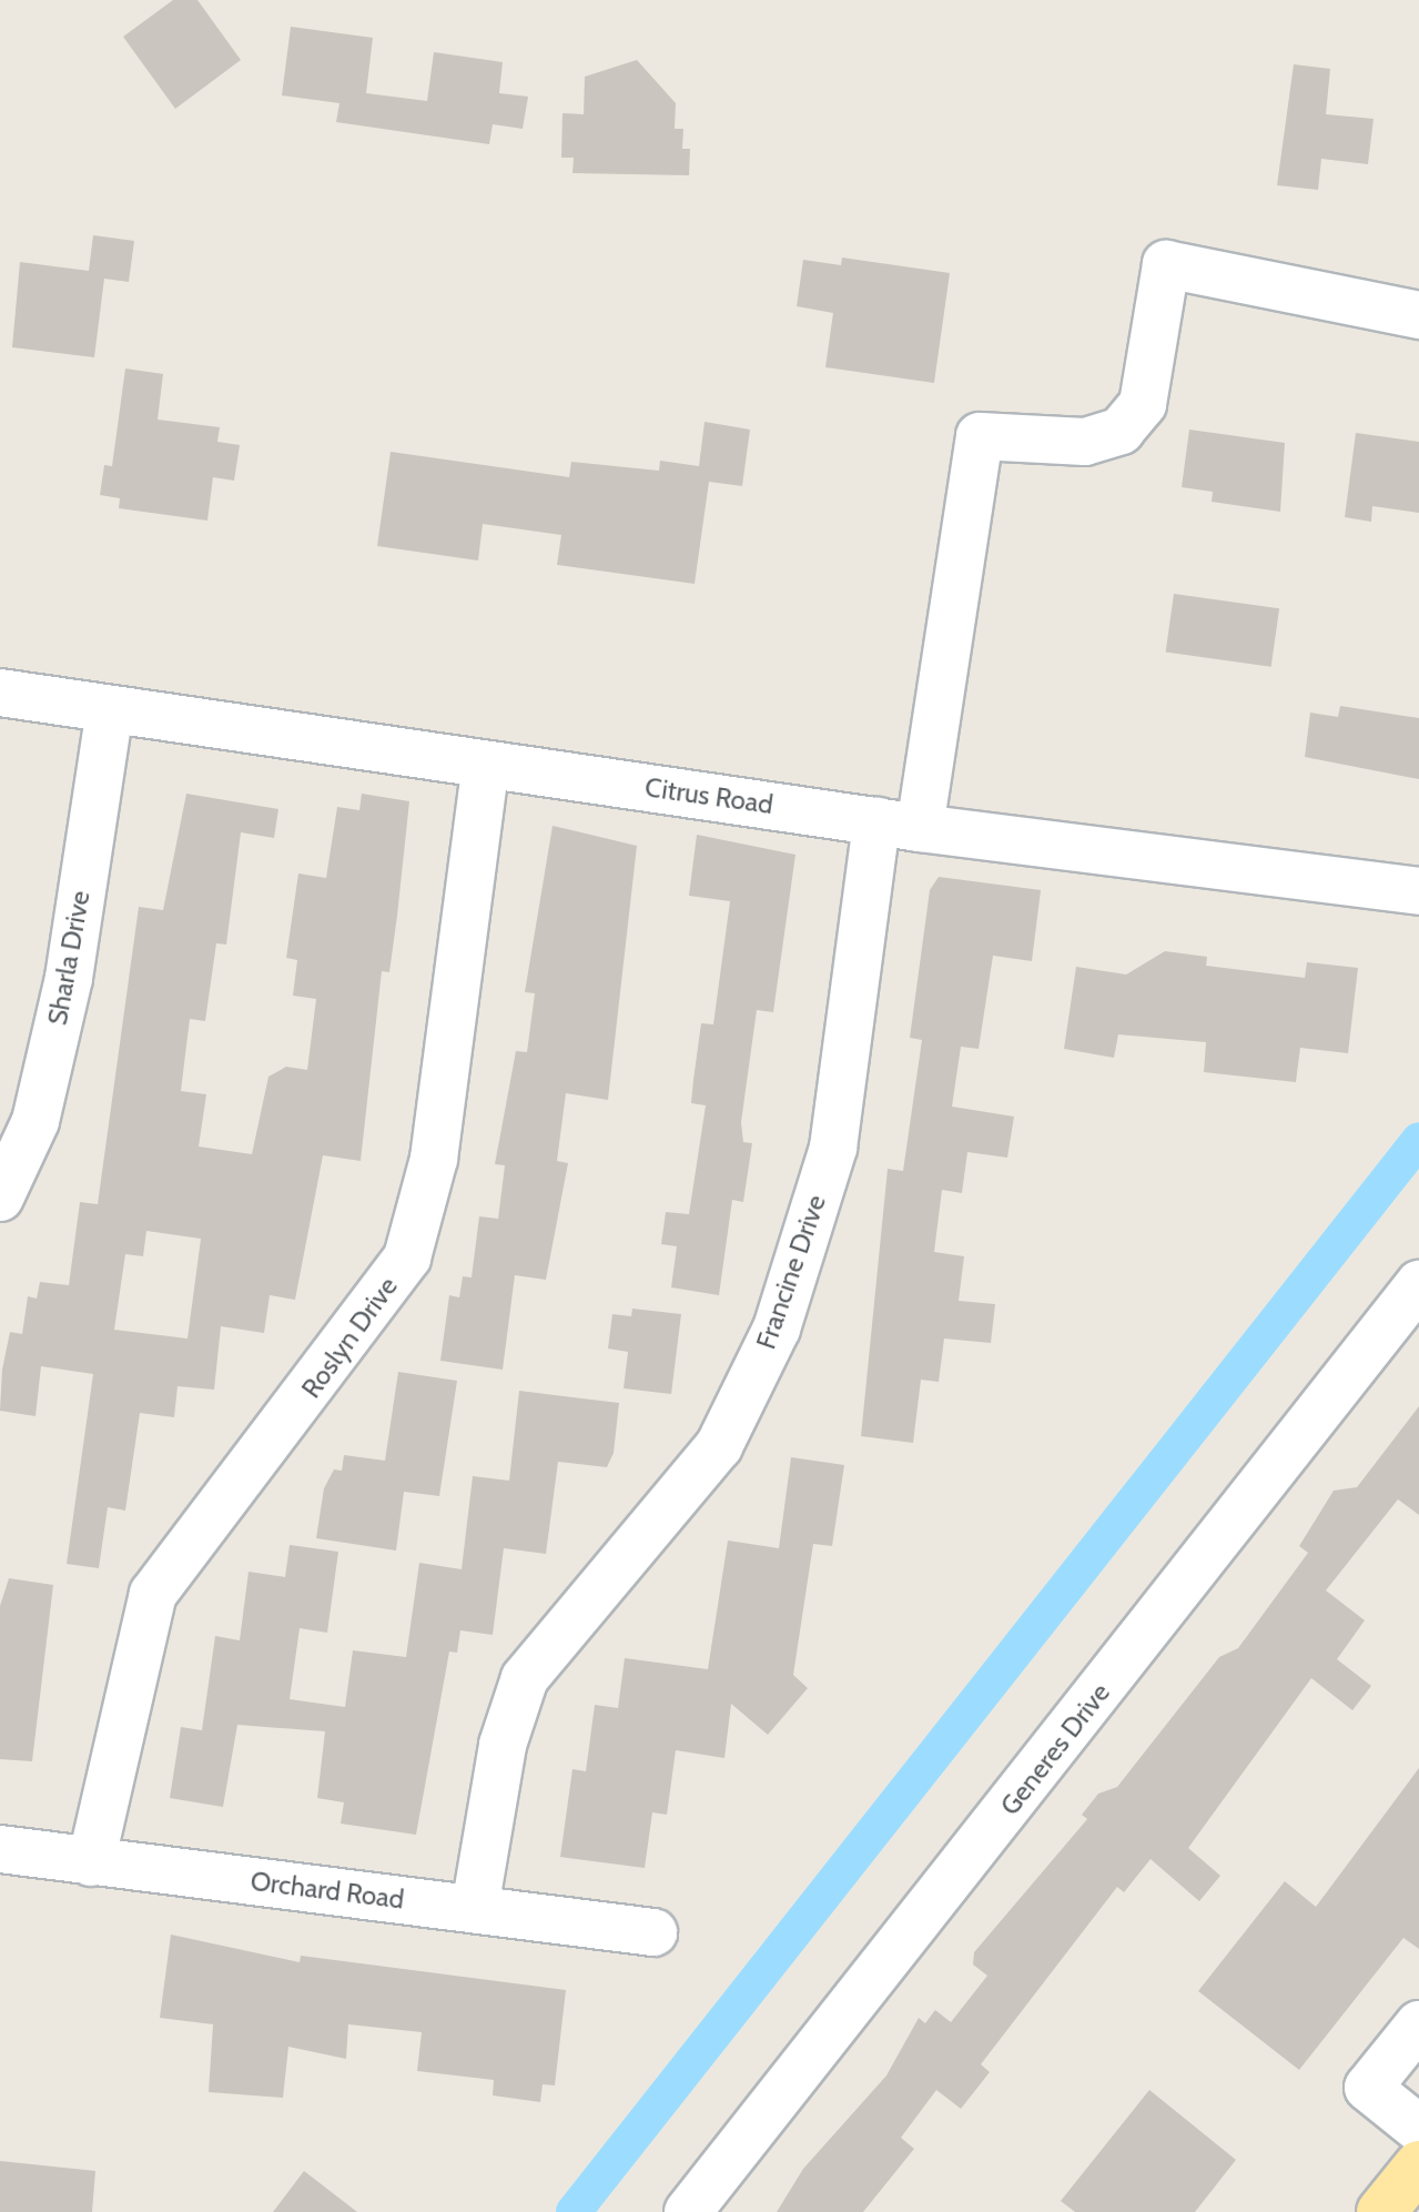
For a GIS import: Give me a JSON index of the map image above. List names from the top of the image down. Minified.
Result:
{"streets":{"street":["Citrus Road","Sharla Drive","Francine Drive","Roslyn Drive","Generes Drive","Orchard Road"]},"crossings":[["Citrus Road","Sharla Drive"],["Citrus Road","Francine Drive"],["Citrus Road","Roslyn Drive"],["Francine Drive","Orchard Road"],["Roslyn Drive","Orchard Road"]]}
